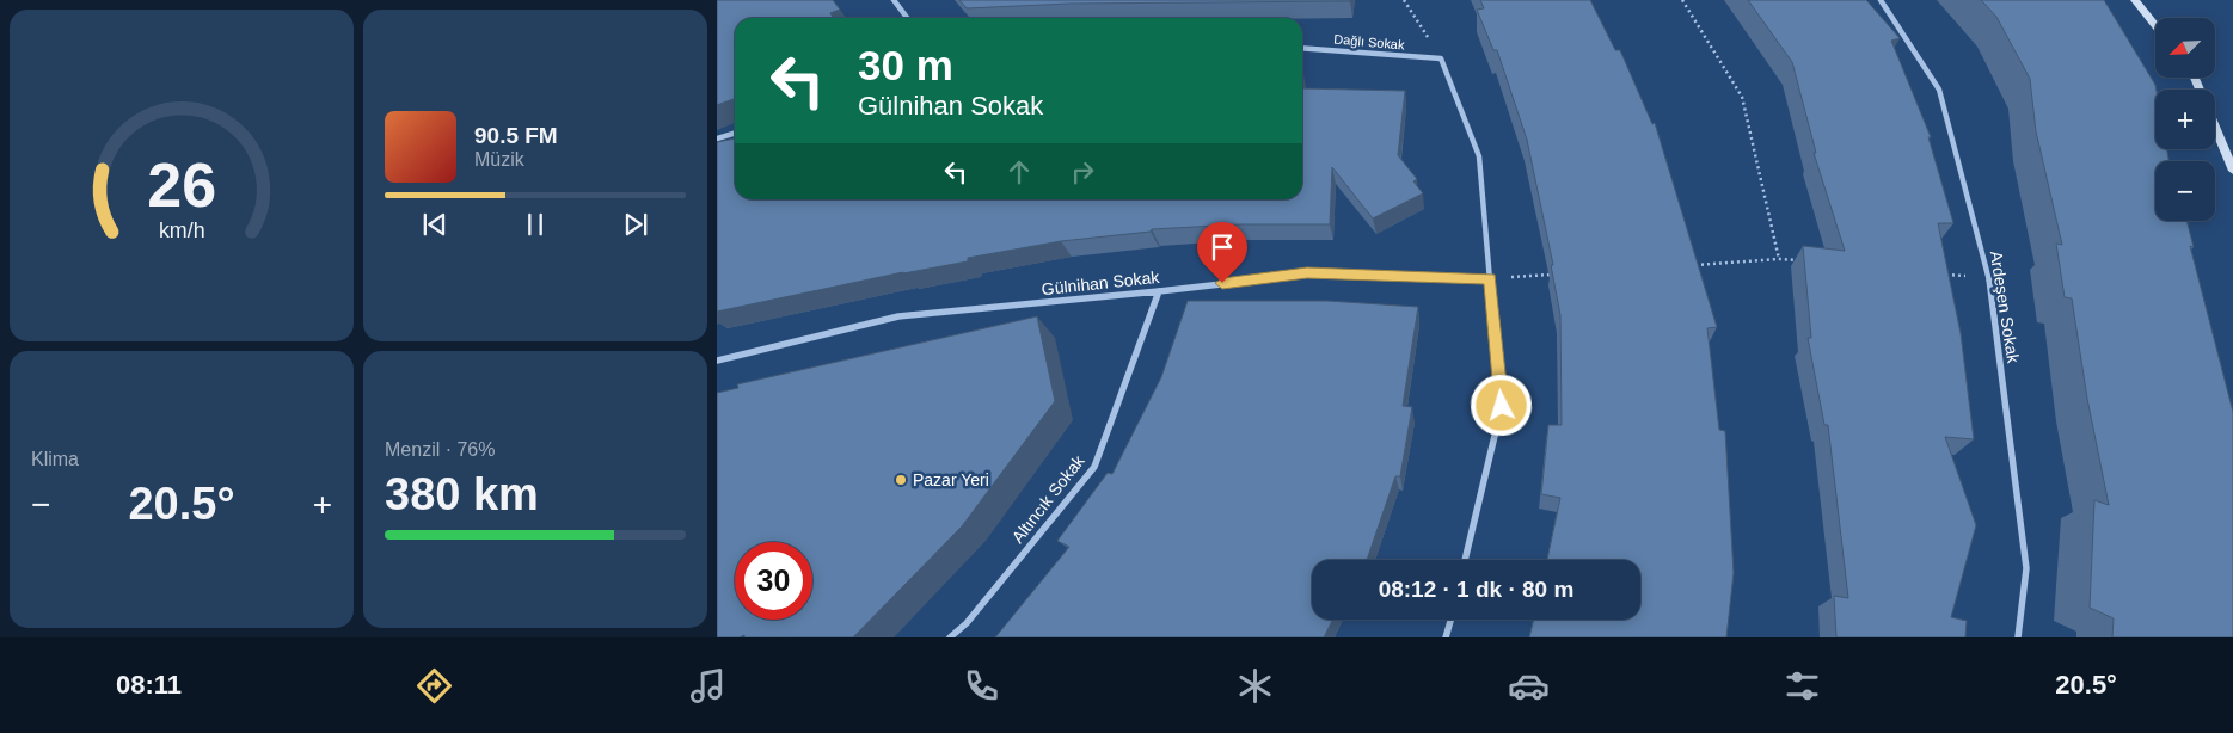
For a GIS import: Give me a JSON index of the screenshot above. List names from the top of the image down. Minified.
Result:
{"streets":{"street":["Dağlı Sokak","Gülnihan Sokak","Ardeşen Sokak","Altıncık Sokak"]},"crossings":[["Gülnihan Sokak","Altıncık Sokak"]],"places":["Pazar Yeri"],"north":"bottom left","page":{"map_buttons":["+","−"],"turn":["30 m","Gülnihan Sokak"],"song":["90.5 FM","Müzik"],"tile":["Klima",["Menzil · 76%","380 km"]],"heat":["−","20.5°","+"],"limit":"30","trip":"08:12 · 1 dk · 80 m","tabs":["08:11","20.5°"],"gauge":["26","km/h"]}}
